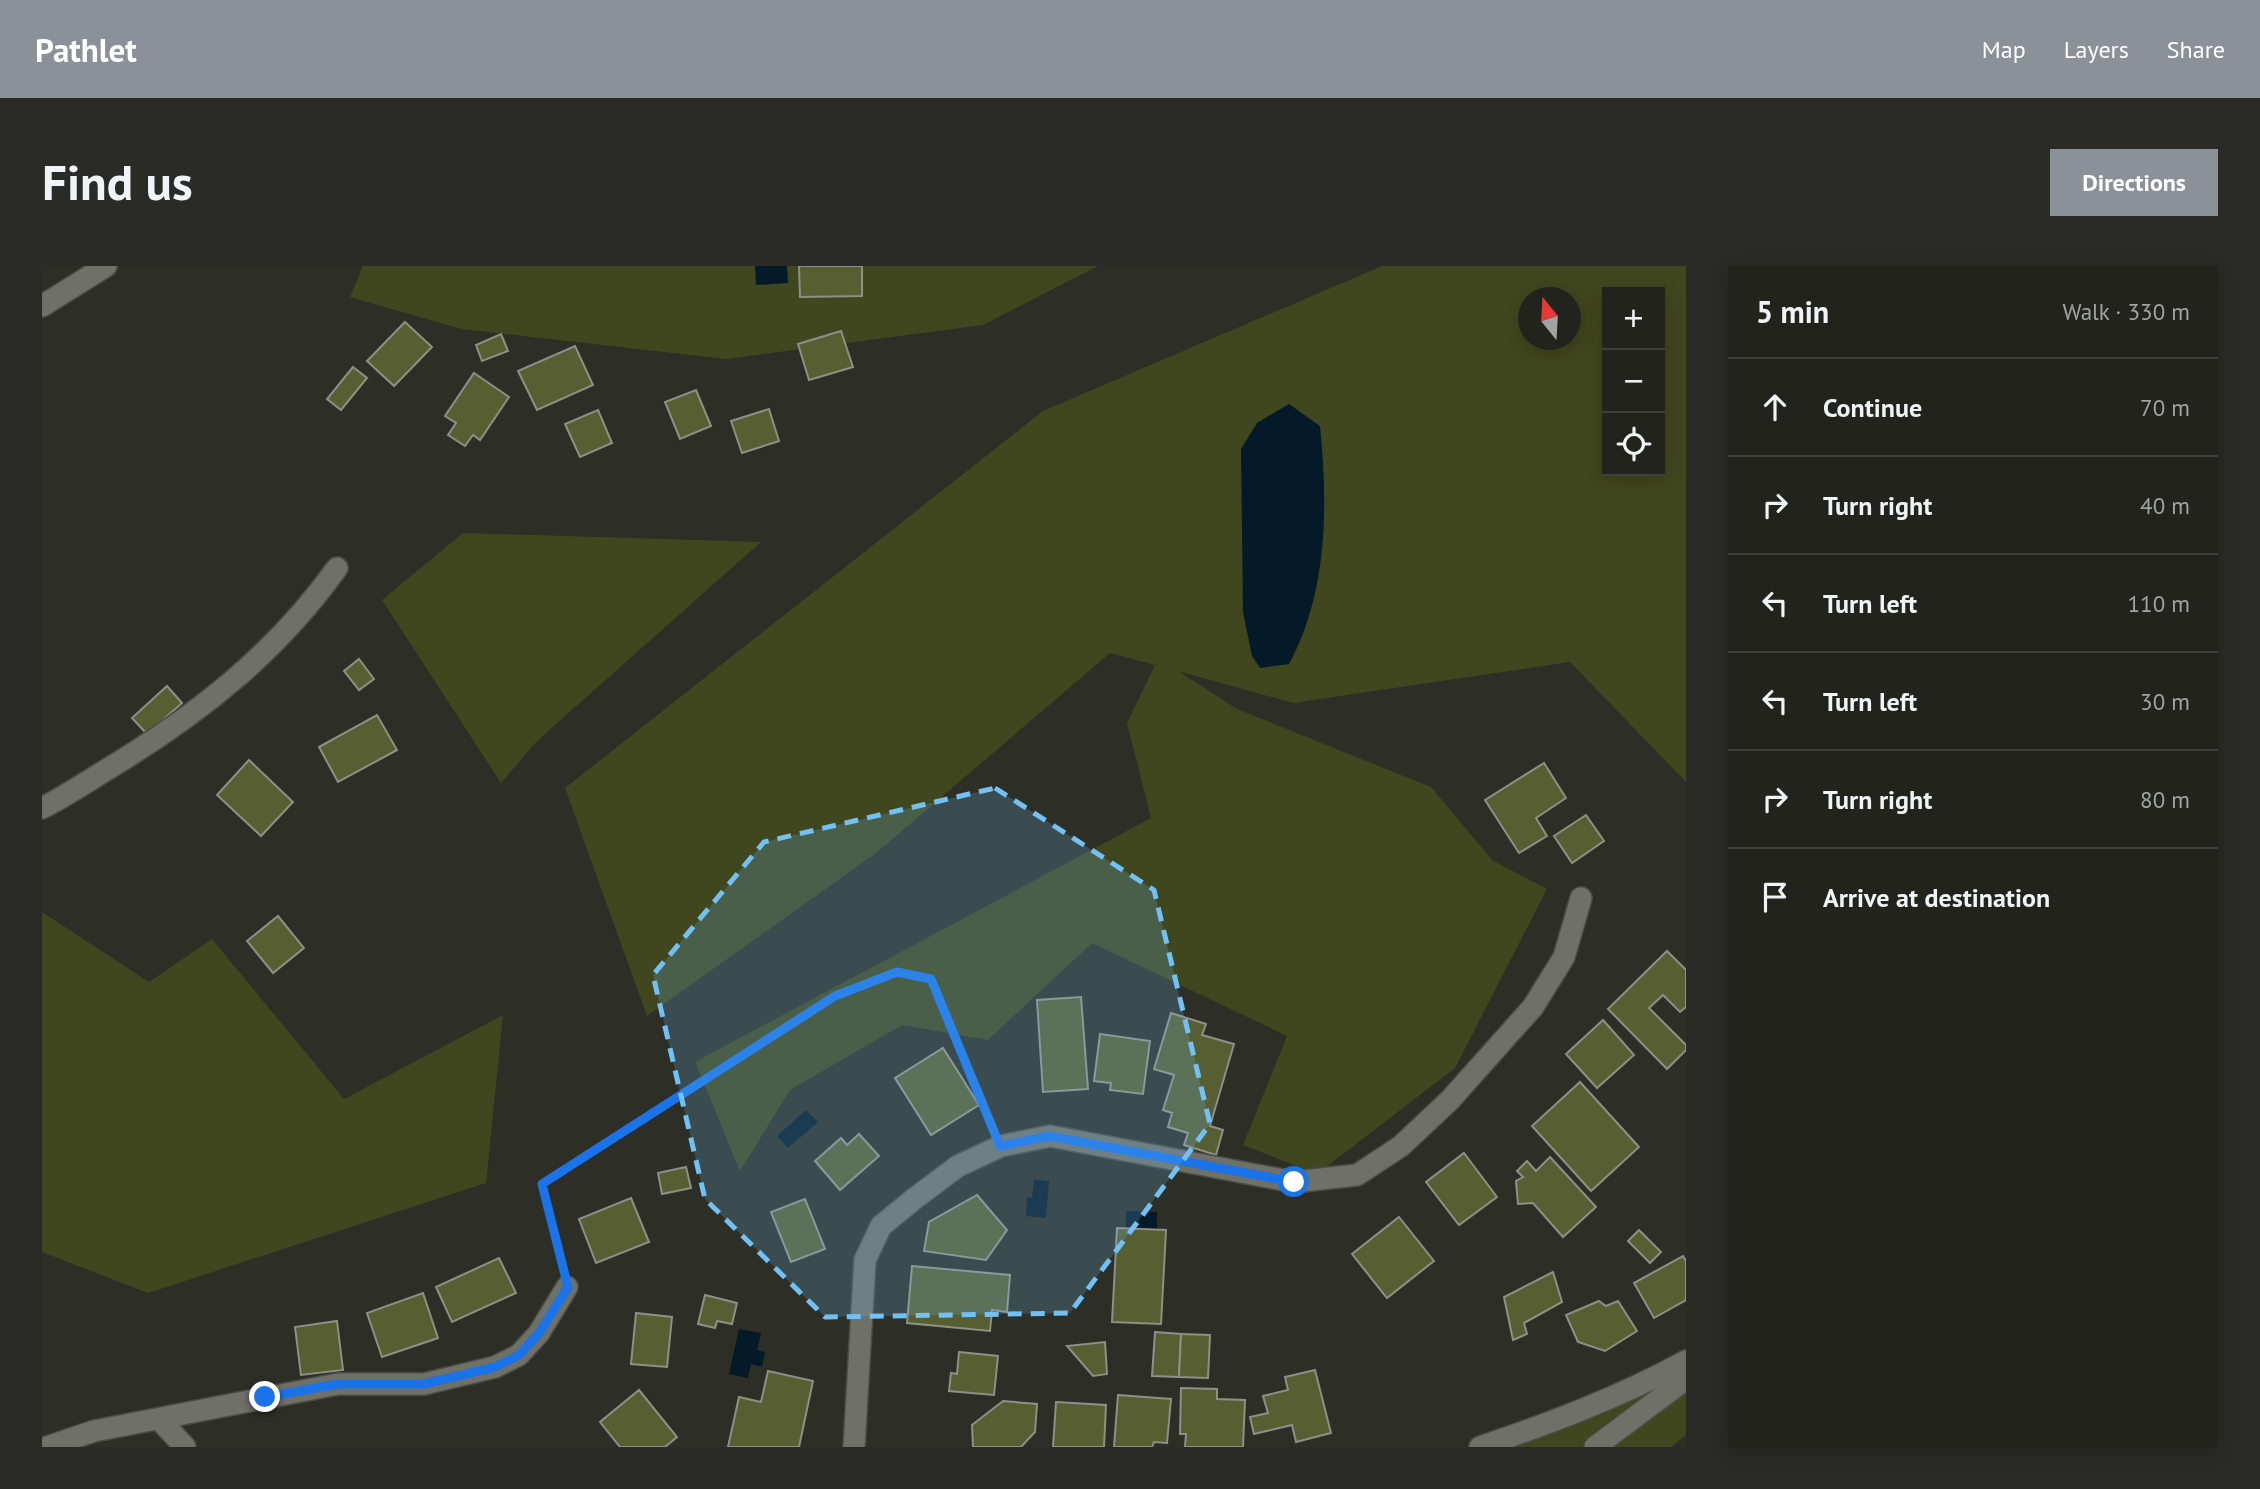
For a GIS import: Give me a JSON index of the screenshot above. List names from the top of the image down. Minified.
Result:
{"north":"top","page":{"header":"Pathlet","nav":["Map","Layers","Share"],"buttons":"Directions","title":"Find us","heading":["5 min","Walk · 330 m"],"map_buttons":["+","−"],"list":[["Continue","70 m"],["Turn right","40 m"],["Turn left","110 m"],["Turn left","30 m"],["Turn right","80 m"],"Arrive at destination"]}}
